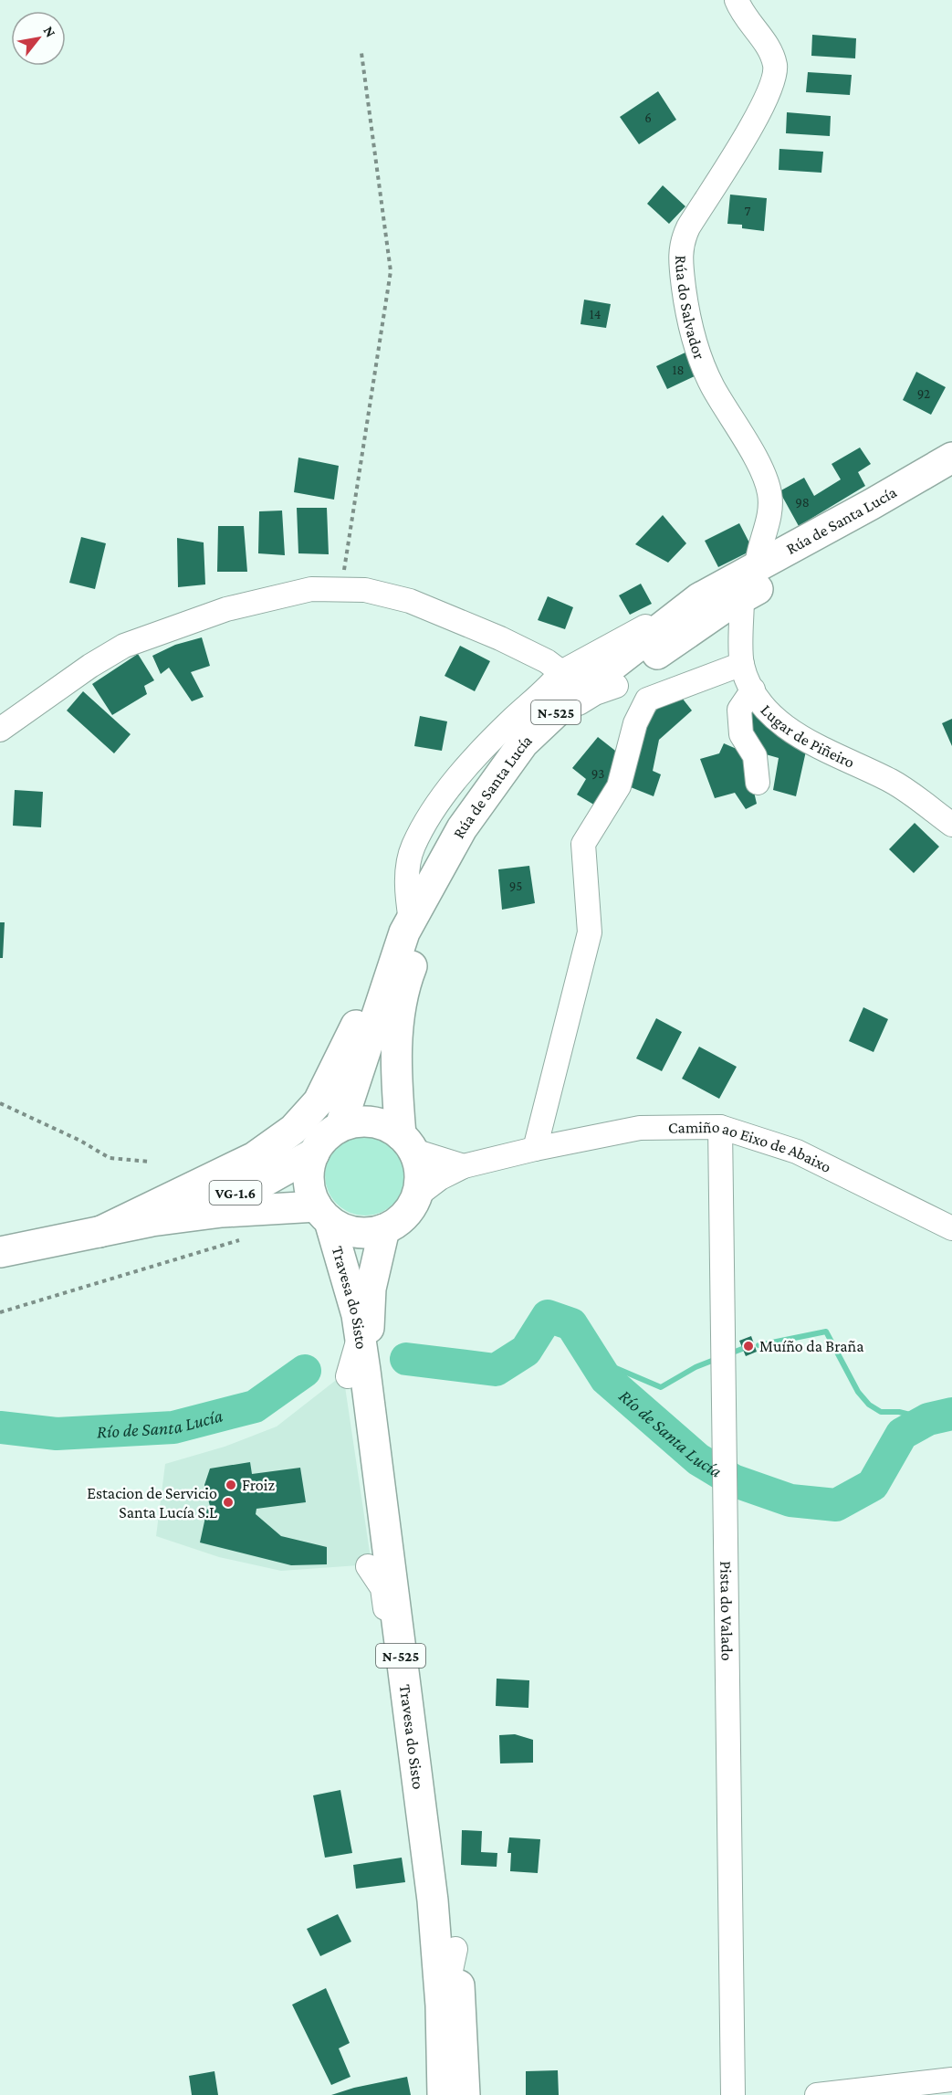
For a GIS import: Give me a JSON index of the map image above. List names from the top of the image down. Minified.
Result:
{"streets":{"highway":["Rúa de Santa Lucía","N-525","VG-1.6","Travesa do Sisto"],"street":["Rúa do Salvador","Lugar de Piñeiro","Camiño ao Eixo de Abaixo","Pista do Valado"]},"crossings":[["Rúa do Salvador","Rúa de Santa Lucía"],["Rúa de Santa Lucía","N-525"],["Rúa de Santa Lucía","Lugar de Piñeiro"],["Rúa de Santa Lucía","VG-1.6"],["Rúa de Santa Lucía","Travesa do Sisto"],["N-525","VG-1.6"],["N-525","Travesa do Sisto"],["Camiño ao Eixo de Abaixo","Pista do Valado"],["VG-1.6","Travesa do Sisto"]],"water":["Río de Santa Lucía"],"places":["Muíño da Braña","Froiz","Estacion de Servicio Santa Lucía S.L"],"house_numbers":["6","7","14","18","92","98","93","95"],"north":"top right"}
